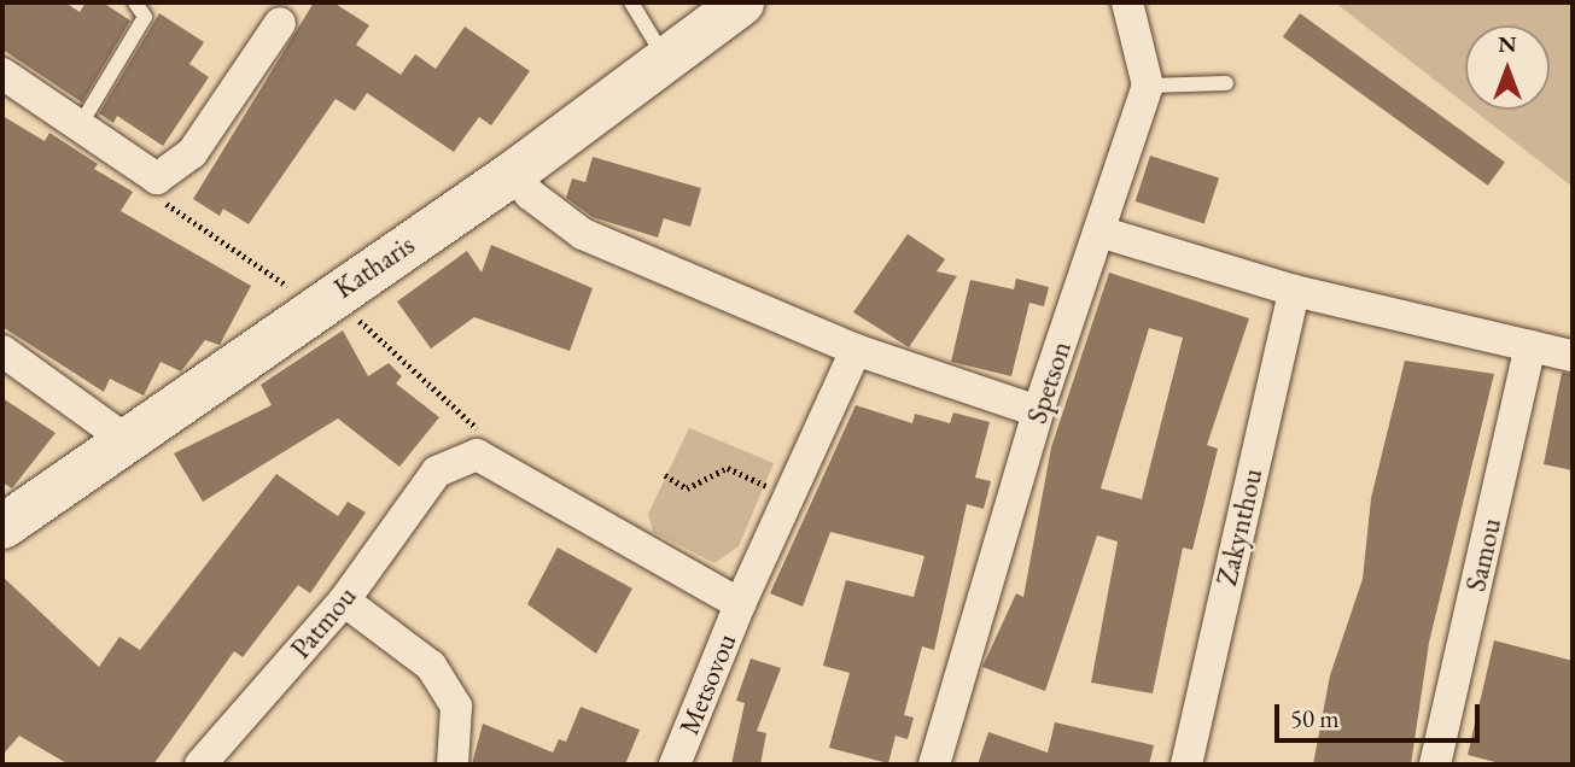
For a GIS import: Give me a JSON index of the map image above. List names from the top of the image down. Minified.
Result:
{"streets":{"street":["Katharis","Spetson","Zakynthou","Samou","Patmou","Metsovou"]},"scale_bar":"50 m","north":"top"}
